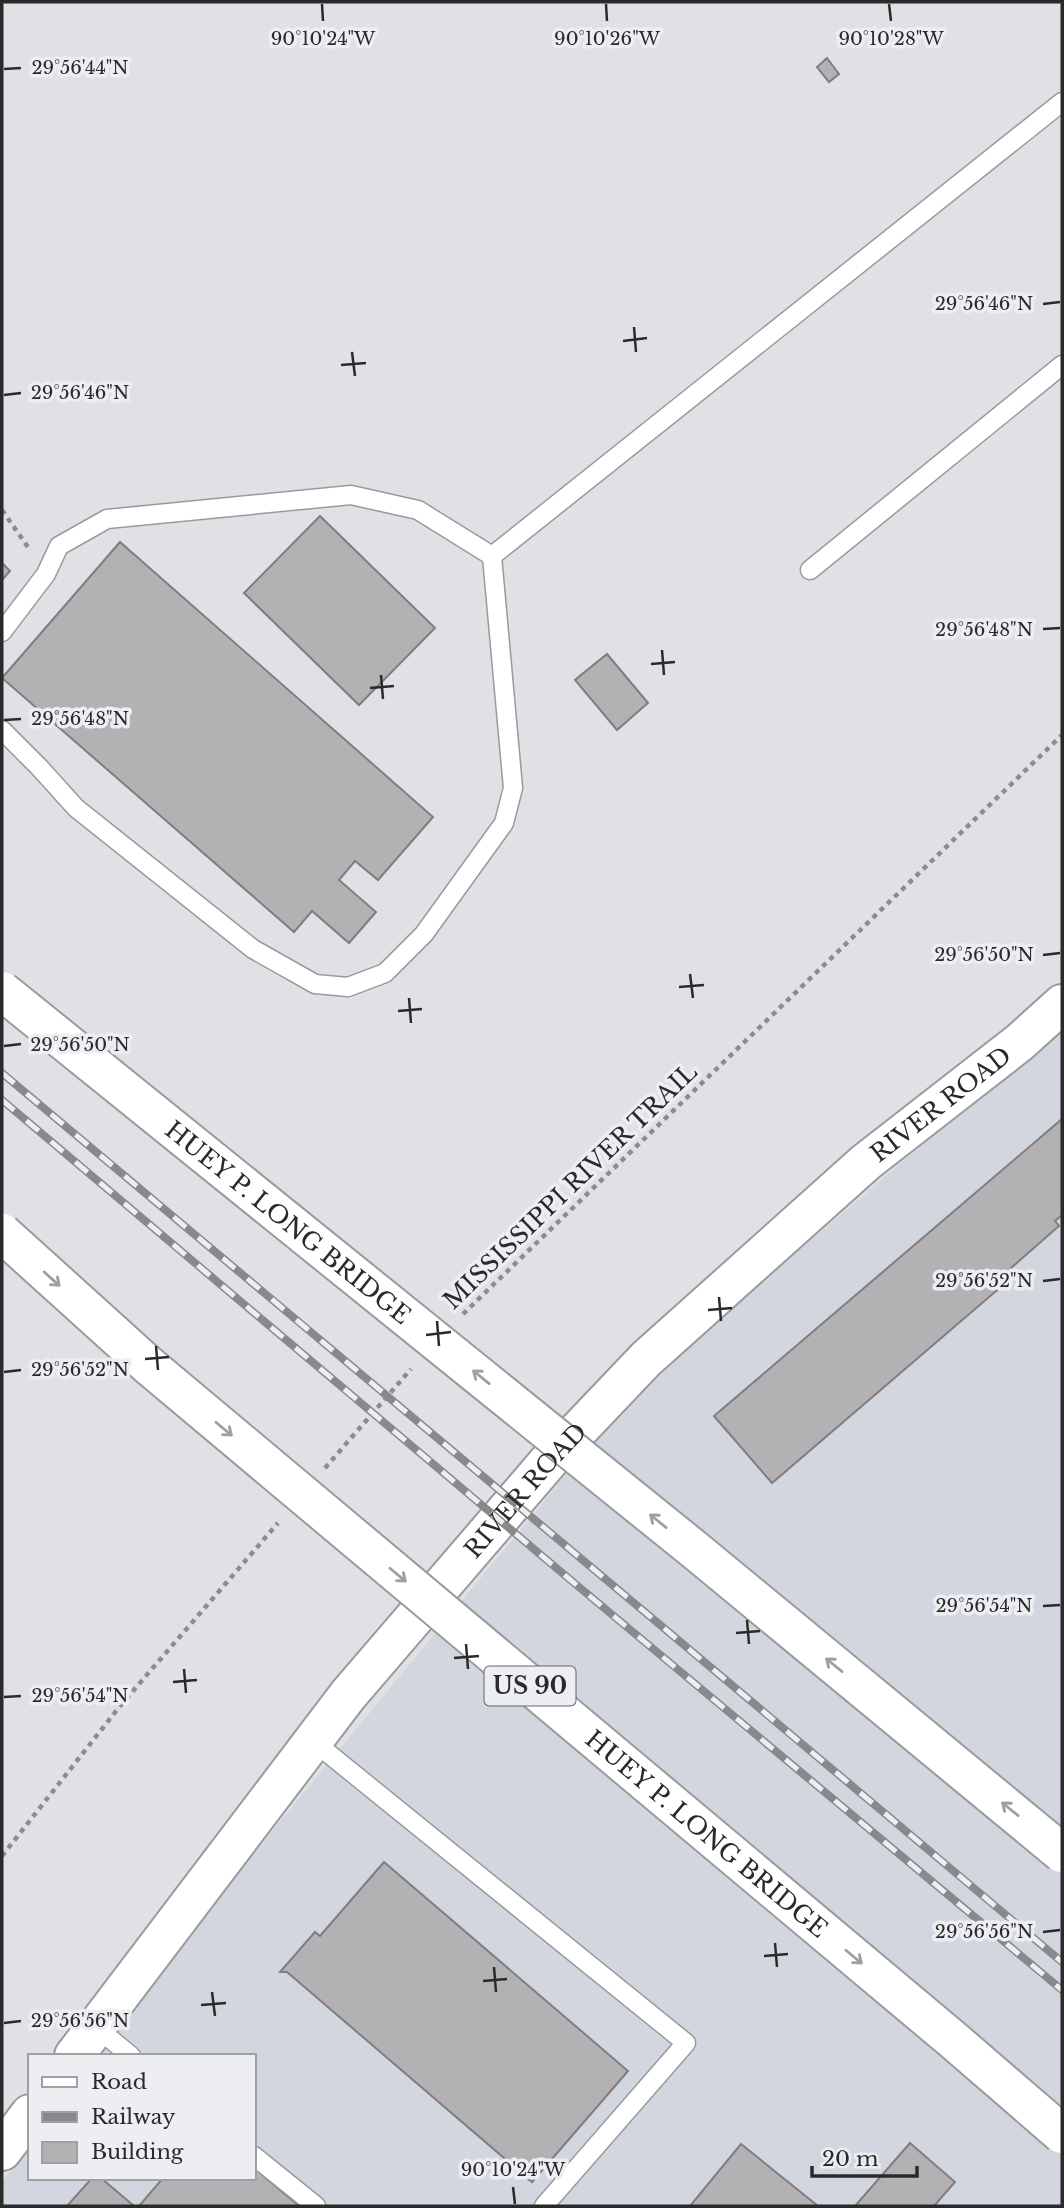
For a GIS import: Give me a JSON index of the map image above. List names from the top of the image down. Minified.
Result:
{"streets":{"main road":["RIVER ROAD","HUEY P. LONG BRIDGE","US 90"],"path":["MISSISSIPPI RIVER TRAIL"]},"legend":["Road","Railway","Building"],"scale_bar":"20 m","coordinates":["90°10'28\"W","90°10'24\"W","90°10'26\"W","29°56'44\"N","29°56'46\"N","29°56'48\"N","29°56'50\"N","29°56'52\"N","29°56'54\"N","29°56'56\"N"]}
